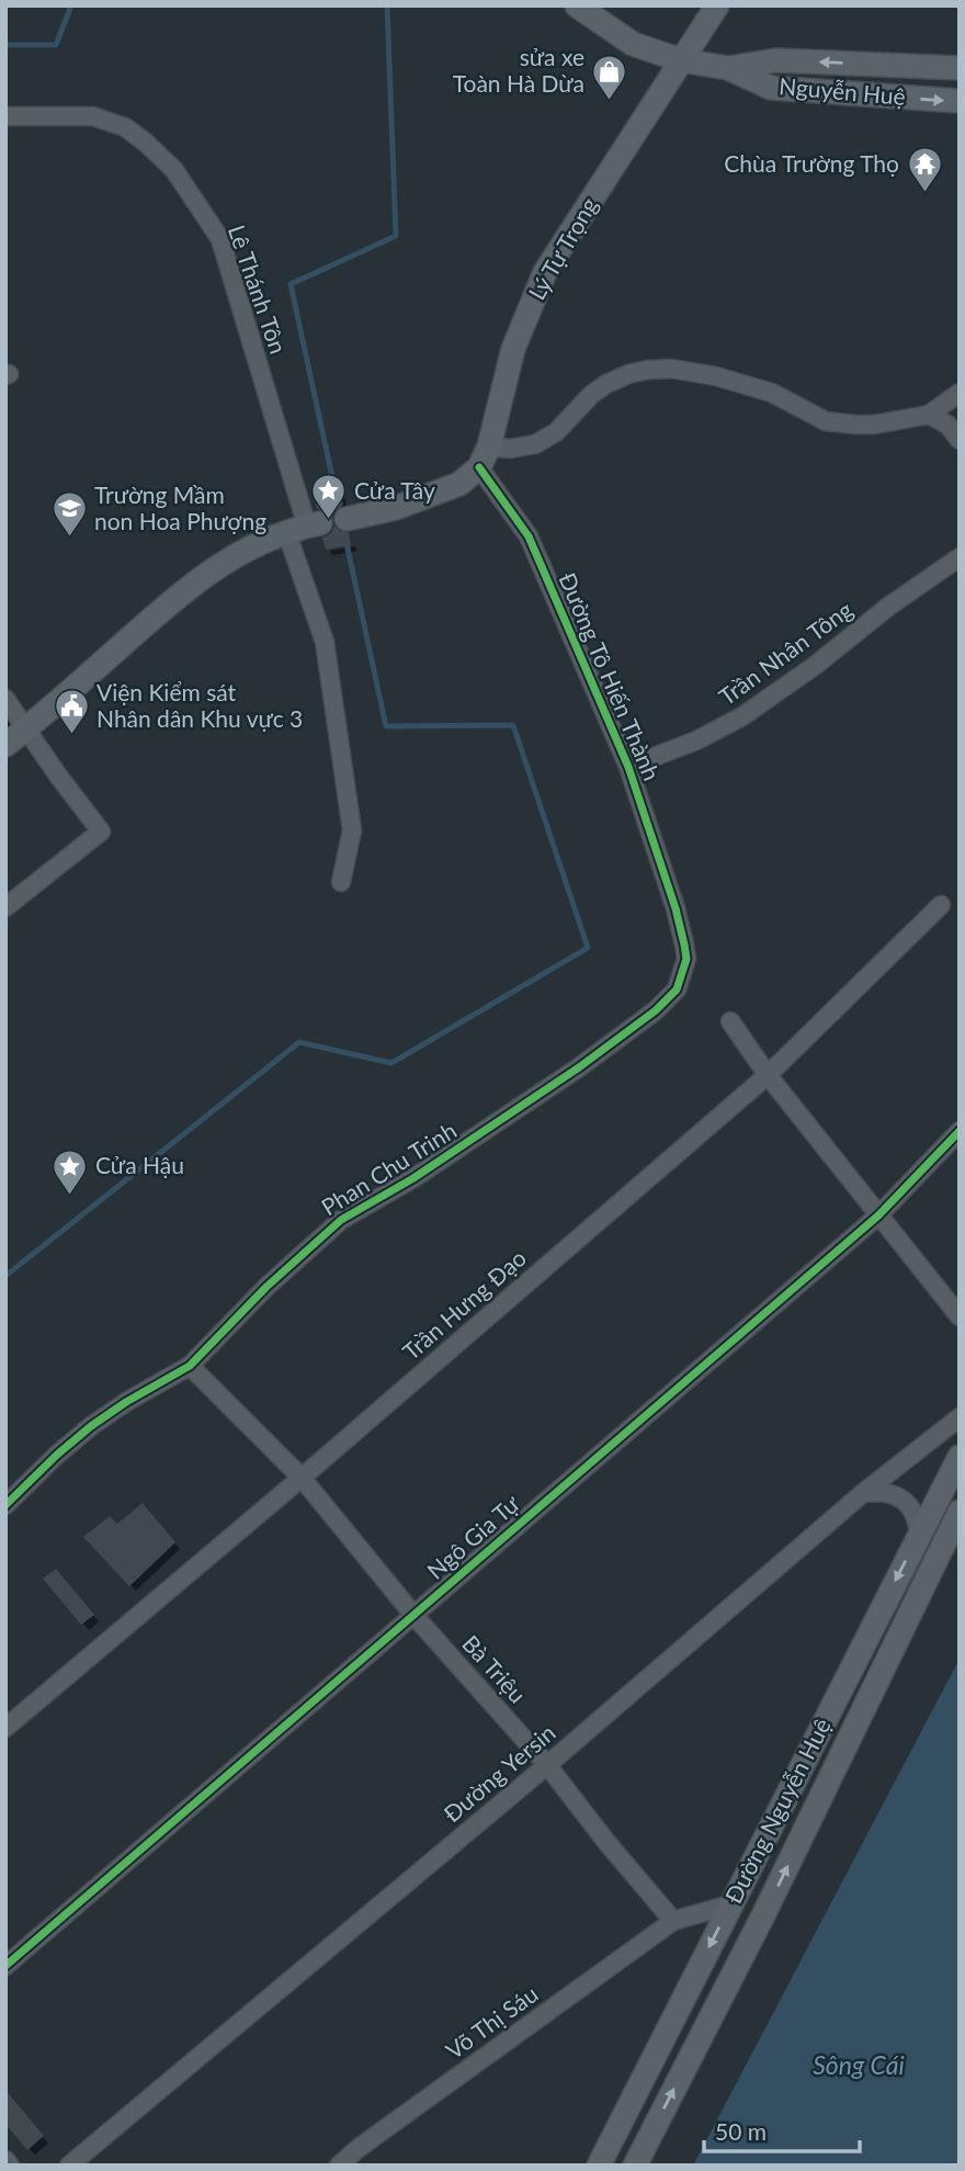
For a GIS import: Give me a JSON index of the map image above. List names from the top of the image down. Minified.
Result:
{"streets":{"main road":["Nguyễn Huệ","Lý Tự Trọng","Đường Nguyễn Huệ"],"street":["Lê Thánh Tôn","Trần Nhân Tông","Đường Tô Hiến Thành","Phan Chu Trinh","Trần Hưng Đạo","Ngô Gia Tự","Bà Triệu","Đường Yersin","Võ Thị Sáu"]},"crossings":[["Nguyễn Huệ","Lý Tự Trọng"],["Lý Tự Trọng","Đường Tô Hiến Thành"],["Trần Nhân Tông","Đường Tô Hiến Thành"],["Đường Tô Hiến Thành","Phan Chu Trinh"],["Phan Chu Trinh","Bà Triệu"],["Trần Hưng Đạo","Bà Triệu"],["Ngô Gia Tự","Bà Triệu"],["Bà Triệu","Đường Yersin"],["Bà Triệu","Võ Thị Sáu"],["Đường Nguyễn Huệ","Võ Thị Sáu"]],"water":["Sông Cái"],"places":{"shop":["sửa xe Toàn Hà Dừa"],"temple":["Chùa Trường Thọ"],"place":["Cửa Tây","Cửa Hậu"],"school or university":["Trường Mầm non Hoa Phượng"],"public building":["Viện Kiểm sát Nhân dân Khu vực 3"]},"scale_bar":"50 m"}
